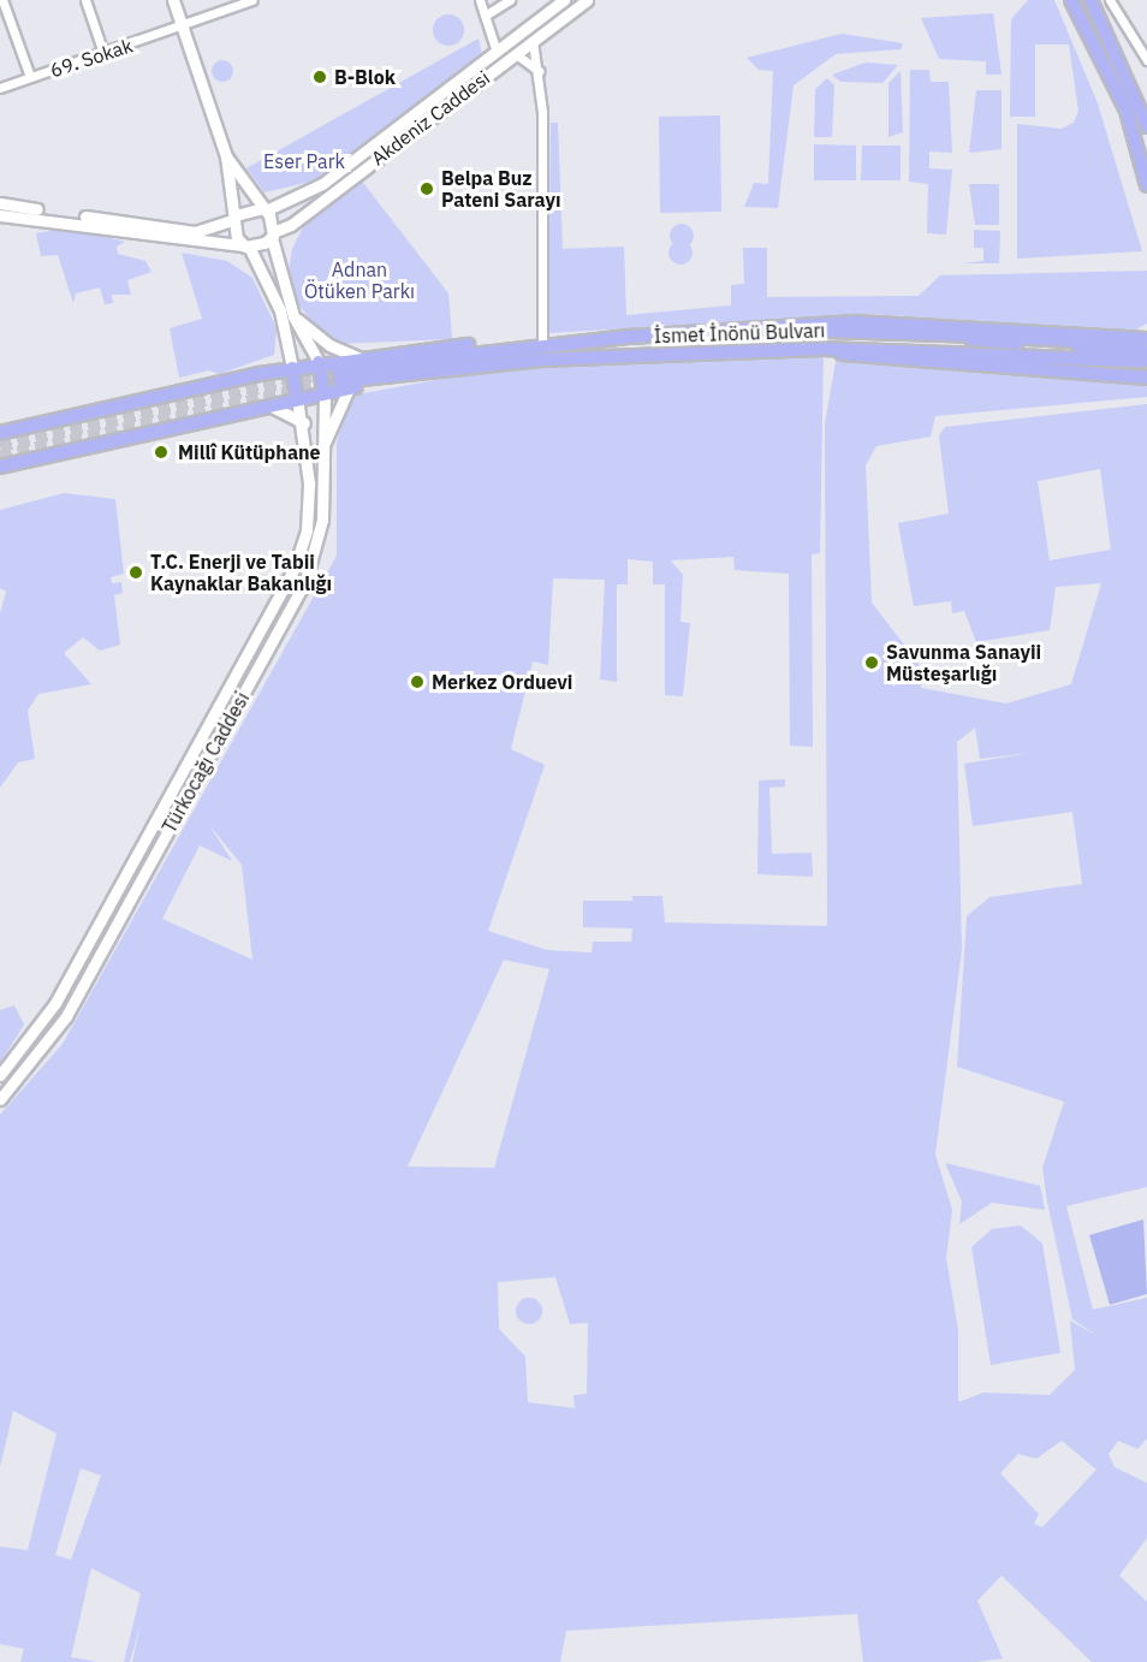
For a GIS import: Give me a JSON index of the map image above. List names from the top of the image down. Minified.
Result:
{"streets":{"main road":["Akdeniz Caddesi","İsmet İnönü Bulvarı","Türkocağı Caddesi"],"street":["69. Sokak"]},"parks":["Eser Park","Adnan Ötüken Parkı"],"places":["B-Blok","Belpa Buz Pateni Sarayı","Millî Kütüphane","T.C. Enerji ve Tabii Kaynaklar Bakanlığı","Savunma Sanayii Müsteşarlığı","Merkez Orduevi"]}
